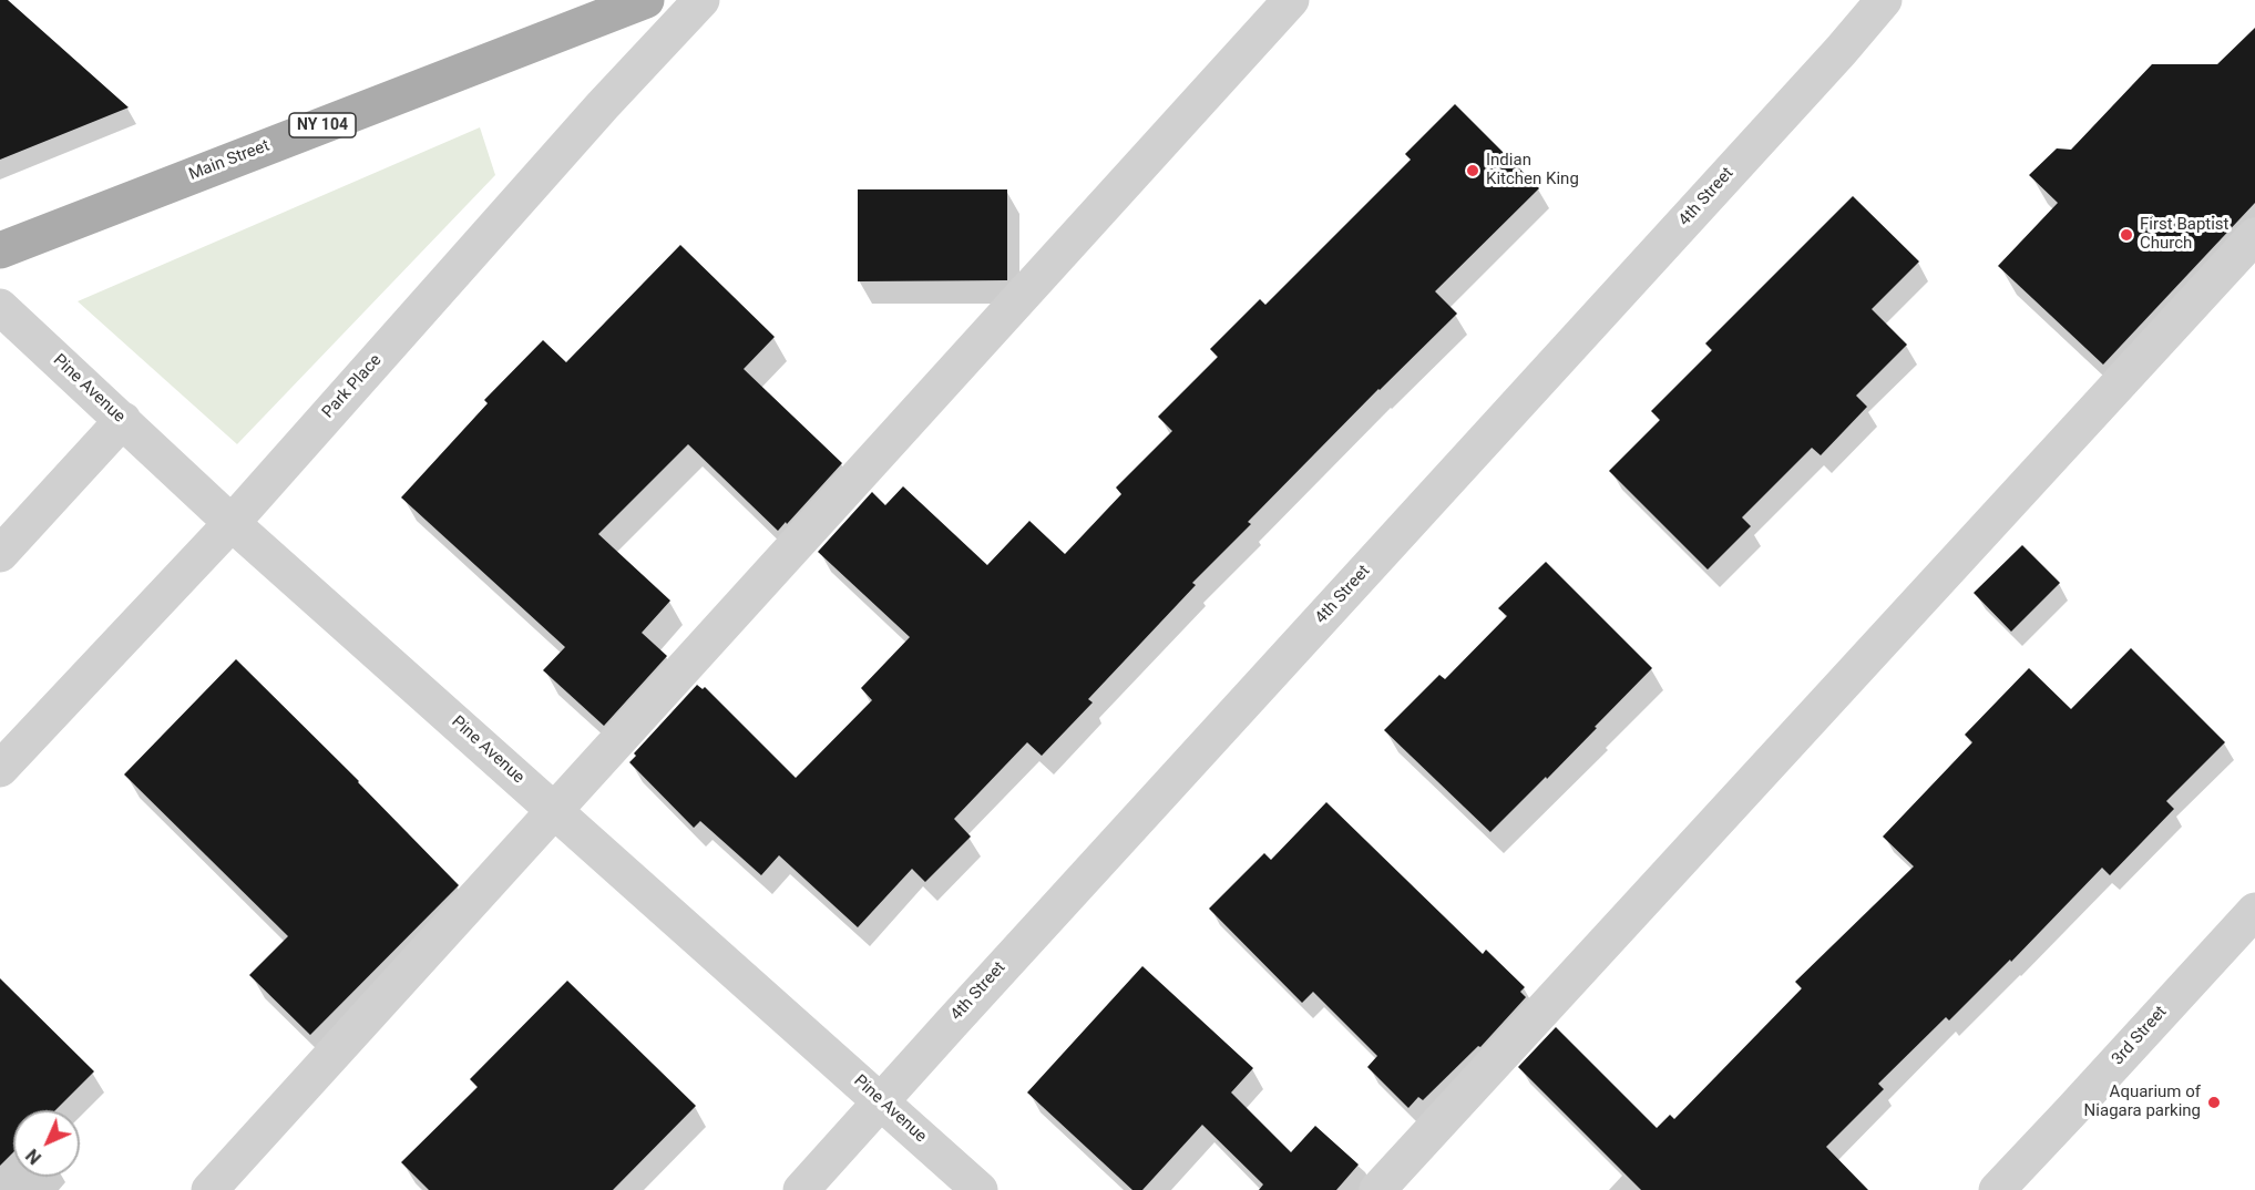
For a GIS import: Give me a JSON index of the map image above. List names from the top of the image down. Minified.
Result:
{"streets":{"main road":["NY 104","Main Street"],"street":["4th Street","Park Place","Pine Avenue","3rd Street"]},"crossings":[["4th Street","Pine Avenue"],["Park Place","Pine Avenue"]],"places":["Indian Kitchen King","First Baptist Church","Aquarium of Niagara parking"],"north":"bottom left"}
